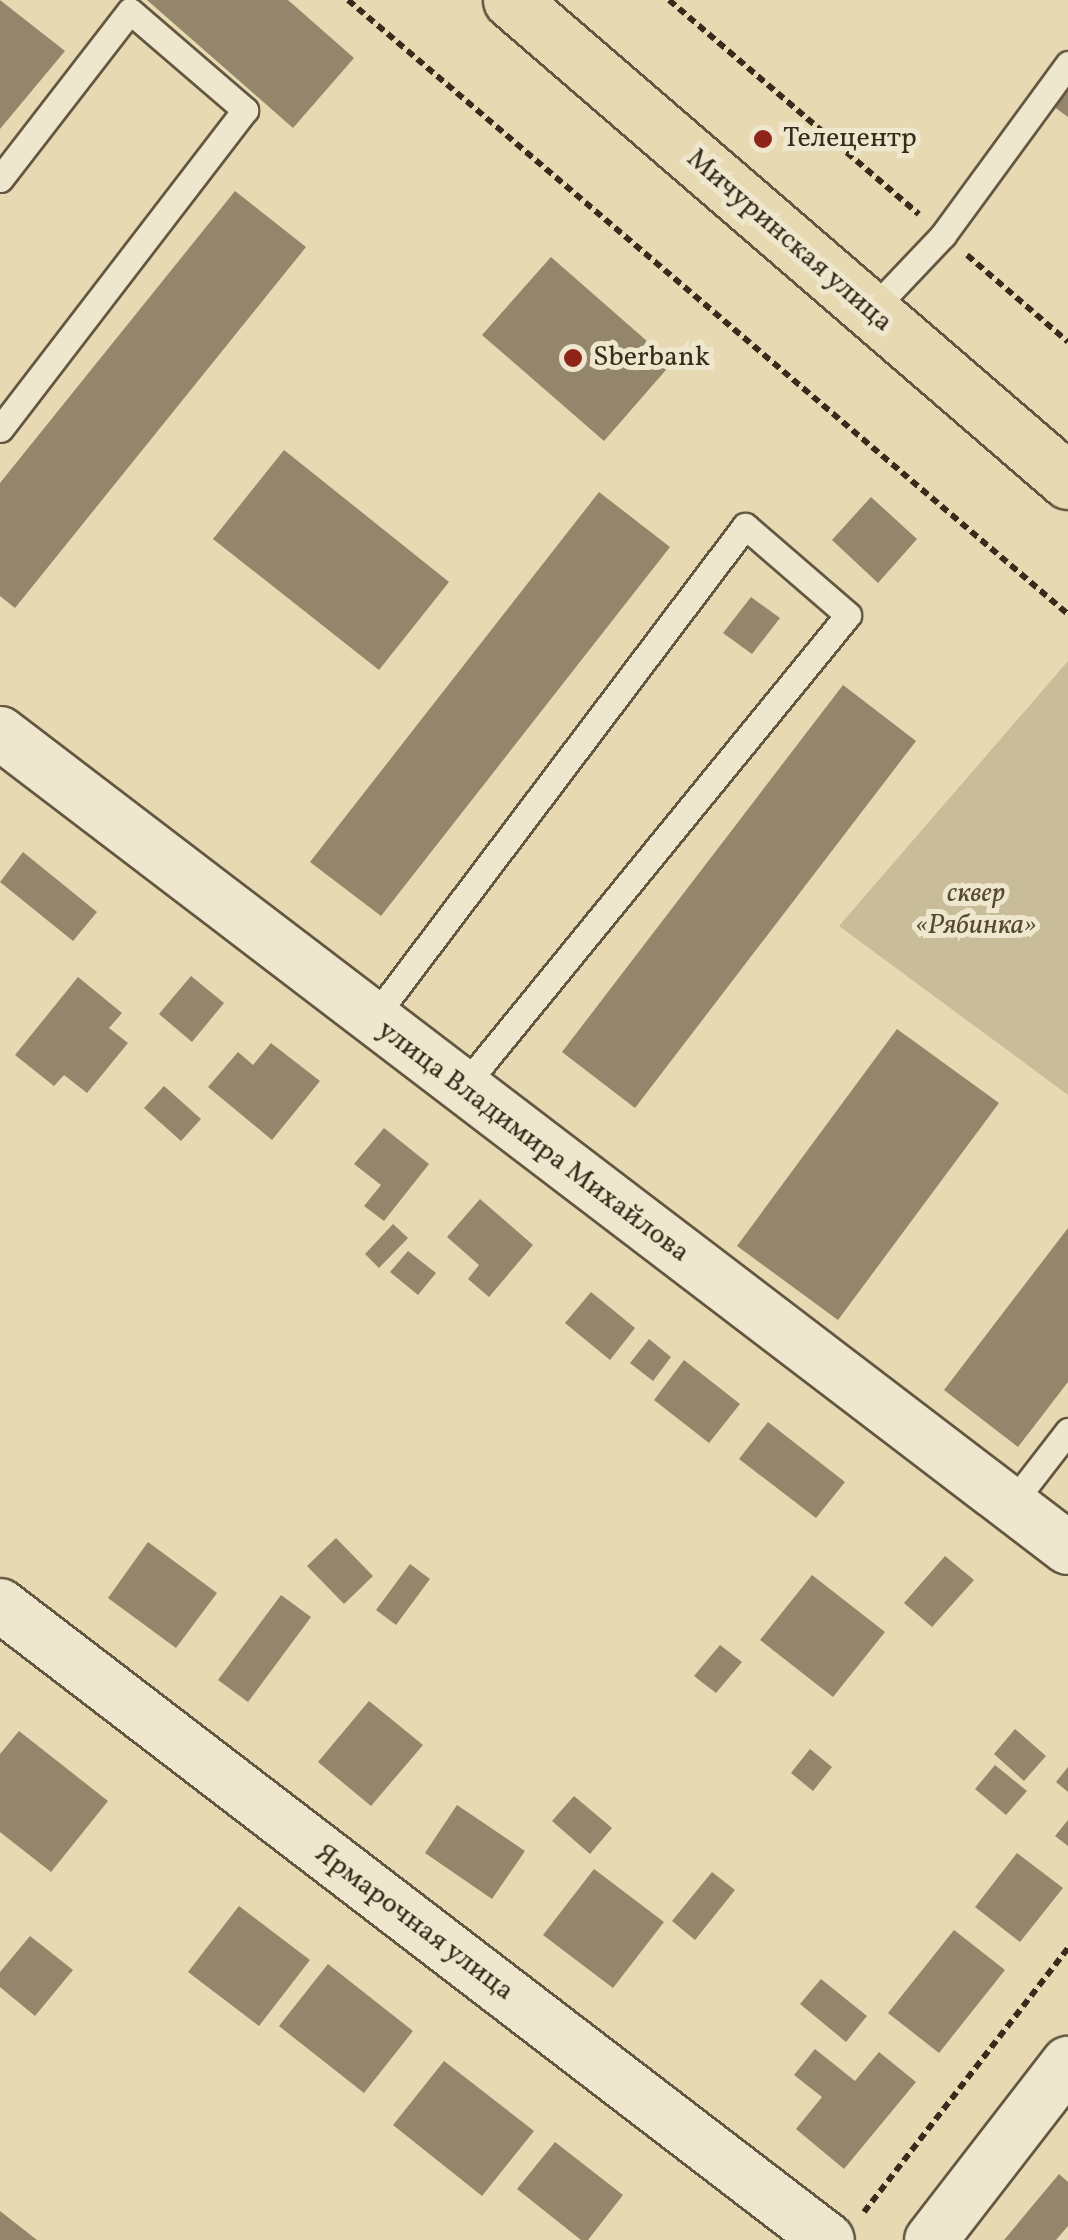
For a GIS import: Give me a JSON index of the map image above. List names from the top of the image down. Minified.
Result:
{"streets":{"main road":["Мичуринская улица"],"street":["улица Владимира Михайлова","Ярмарочная улица"]},"parks":["сквер «Рябинка»"],"places":["Телецентр","Sberbank"]}
